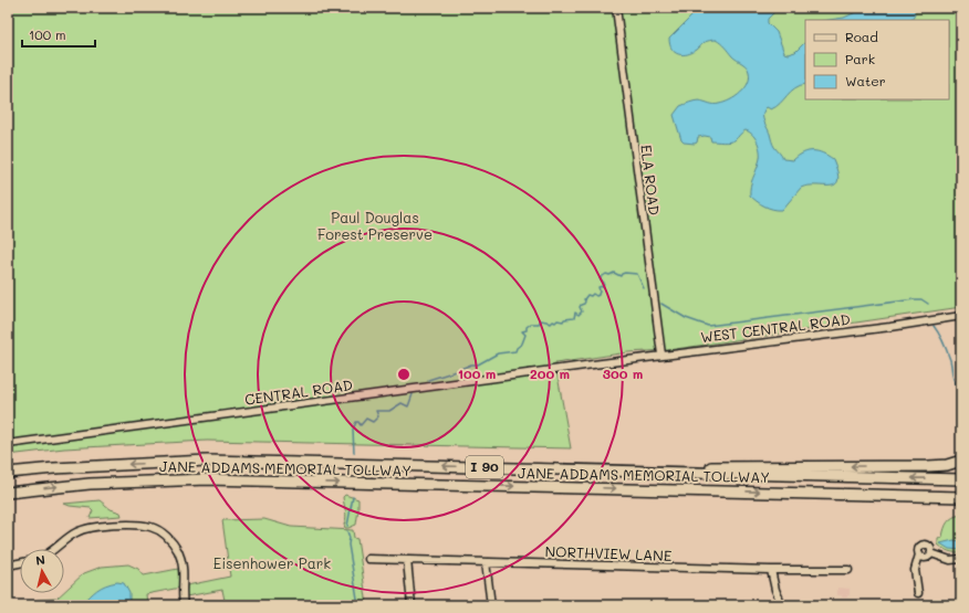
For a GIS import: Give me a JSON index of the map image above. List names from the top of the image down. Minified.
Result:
{"streets":{"highway":["I 90","JANE ADDAMS MEMORIAL TOLLWAY"],"street":["ELA ROAD","WEST CENTRAL ROAD","CENTRAL ROAD","NORTHVIEW LANE"]},"crossings":[["ELA ROAD","WEST CENTRAL ROAD"],["WEST CENTRAL ROAD","CENTRAL ROAD"]],"parks":["Paul Douglas Forest Preserve","Eisenhower Park"],"legend":["Road","Park","Water"],"scale_bar":"100 m","north":"top","rings":["100 m","200 m","300 m"]}
